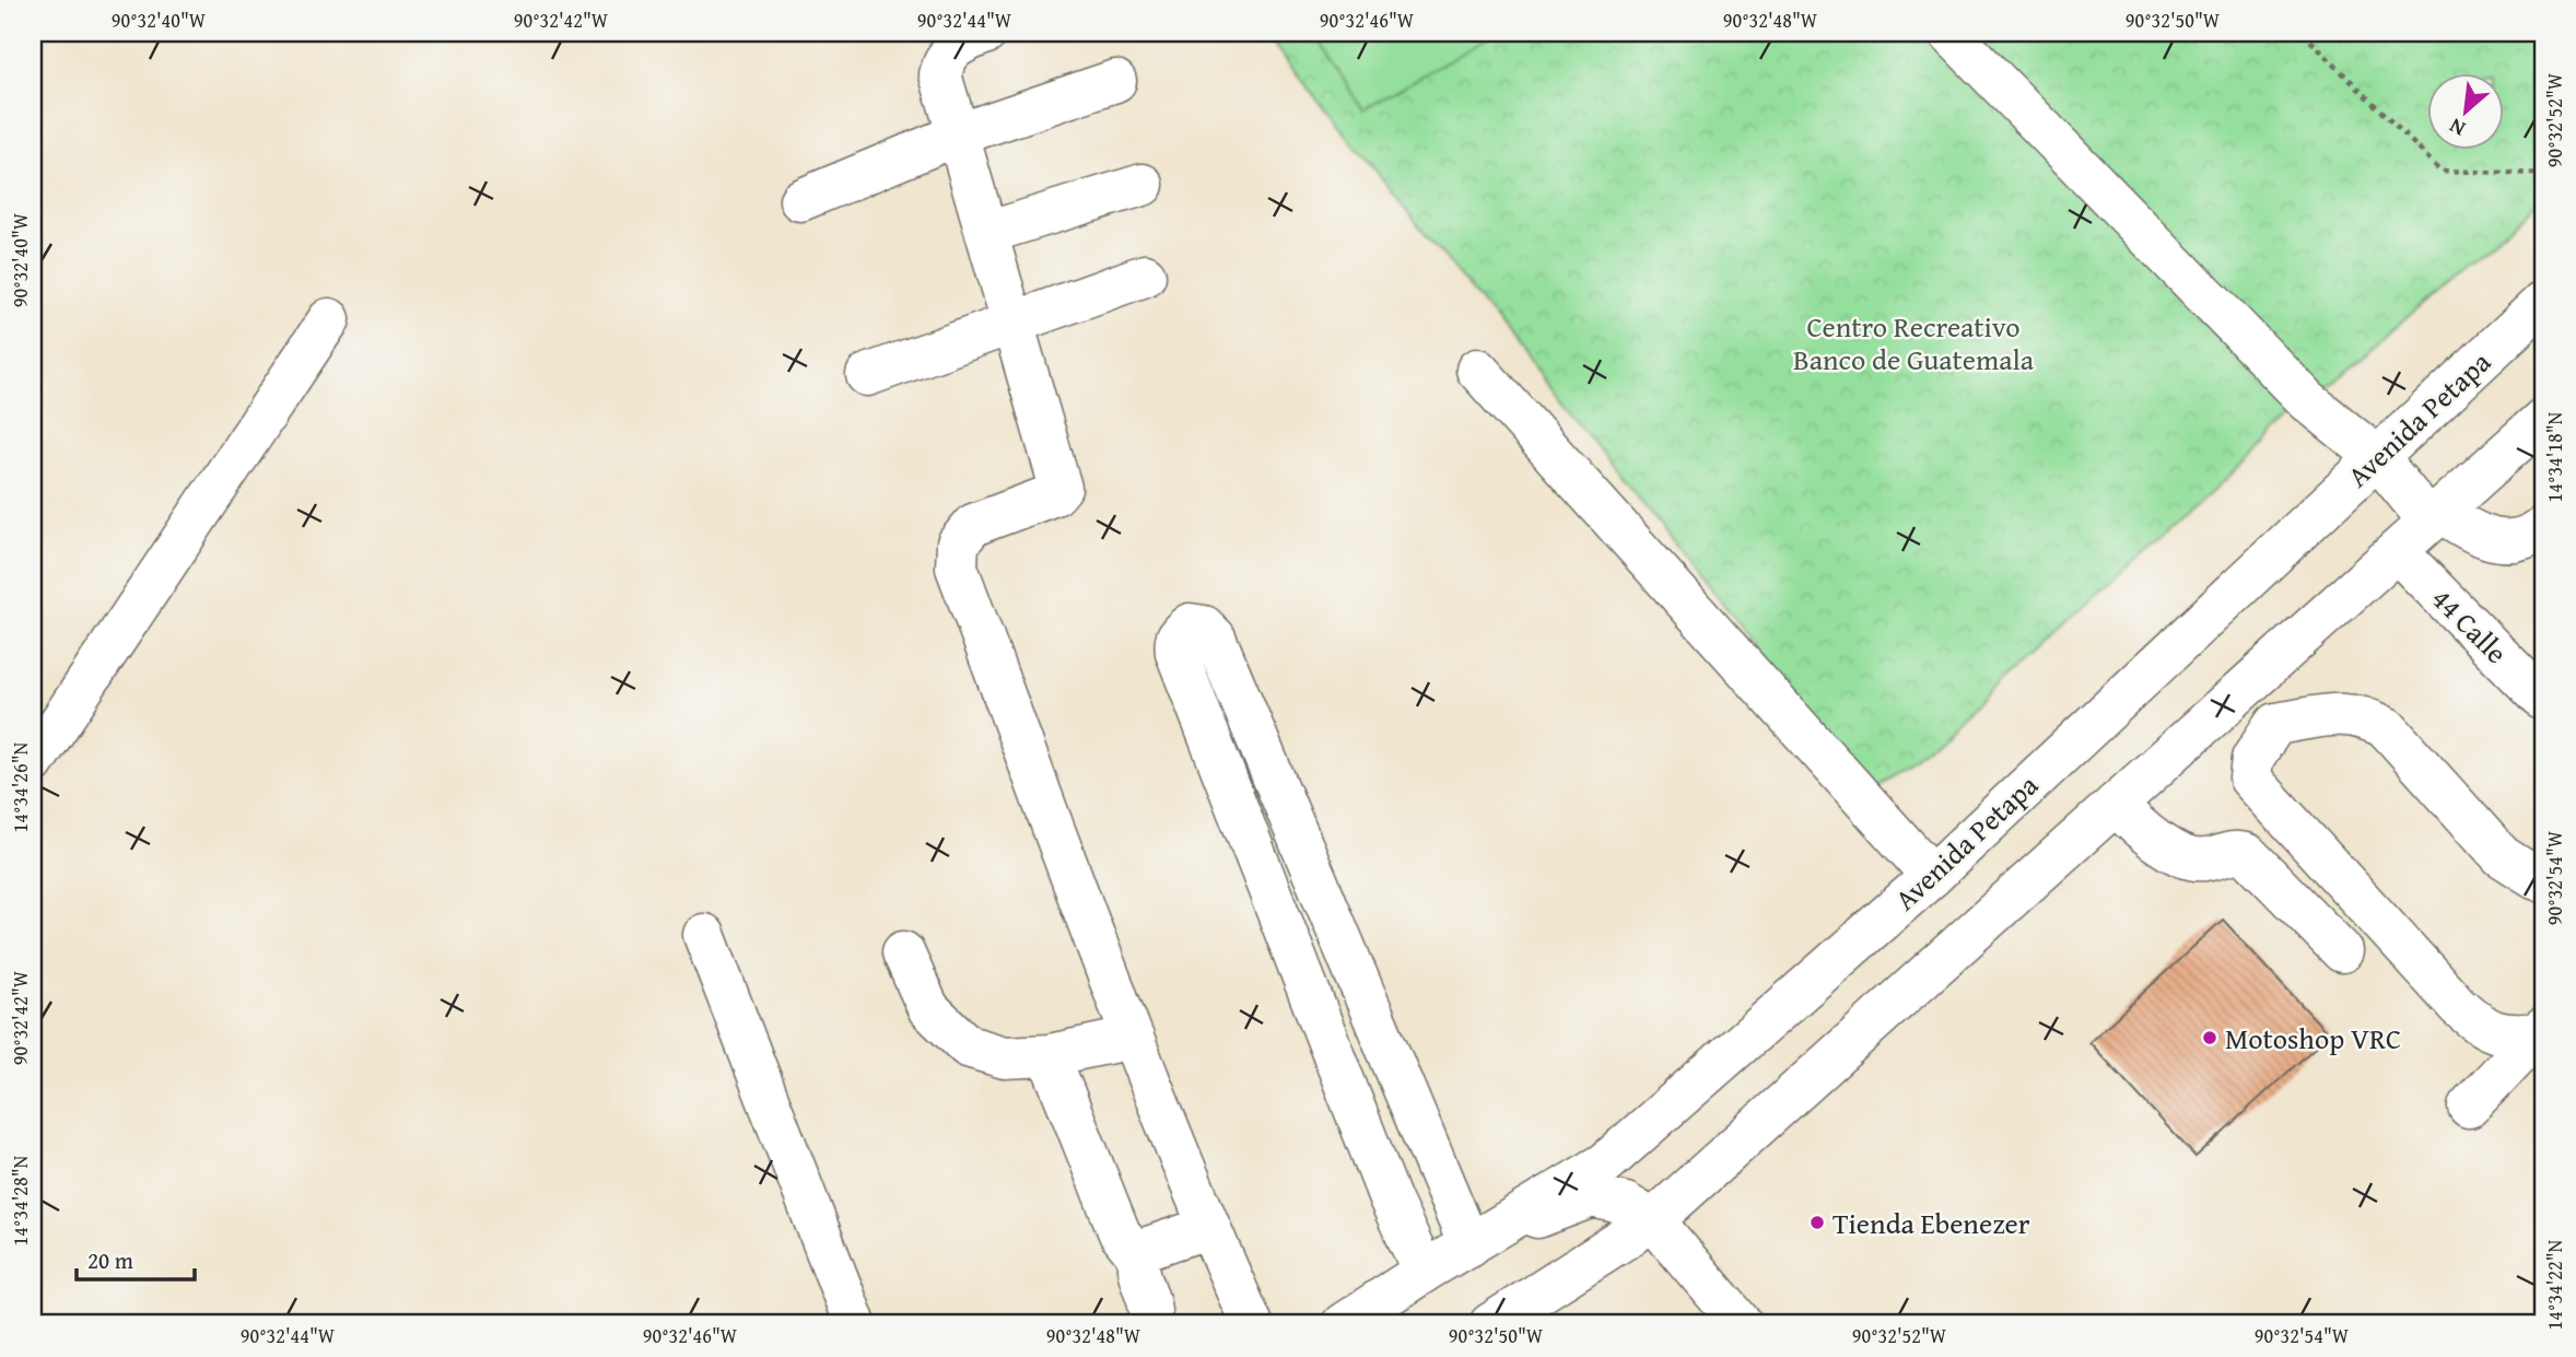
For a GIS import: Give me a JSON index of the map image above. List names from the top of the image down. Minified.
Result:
{"streets":{"main road":["Avenida Petapa","44 Calle"]},"parks":["Centro Recreativo Banco de Guatemala"],"places":["Motoshop VRC","Tienda Ebenezer"],"scale_bar":"20 m","north":"bottom left","coordinates":["90°32'40\"W","90°32'42\"W","90°32'44\"W","90°32'46\"W","90°32'48\"W","90°32'50\"W","90°32'52\"W","14°34'18\"N","14°34'26\"N","90°32'54\"W","14°34'28\"N","14°34'22\"N"]}
